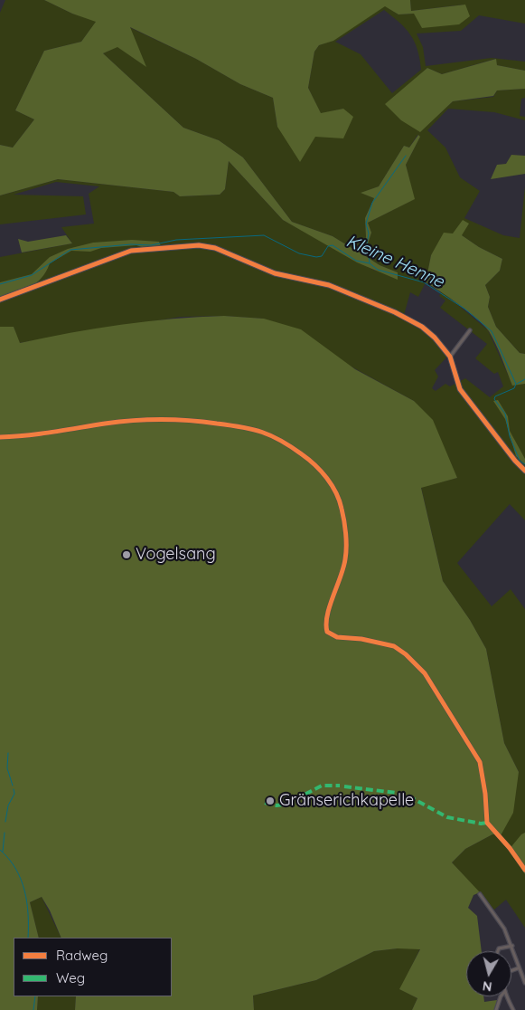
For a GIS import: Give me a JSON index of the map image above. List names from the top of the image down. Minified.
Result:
{"water":["Kleine Henne"],"places":["Vogelsang","Gränserichkapelle"],"legend":["Radweg","Weg"],"north":"bottom"}
